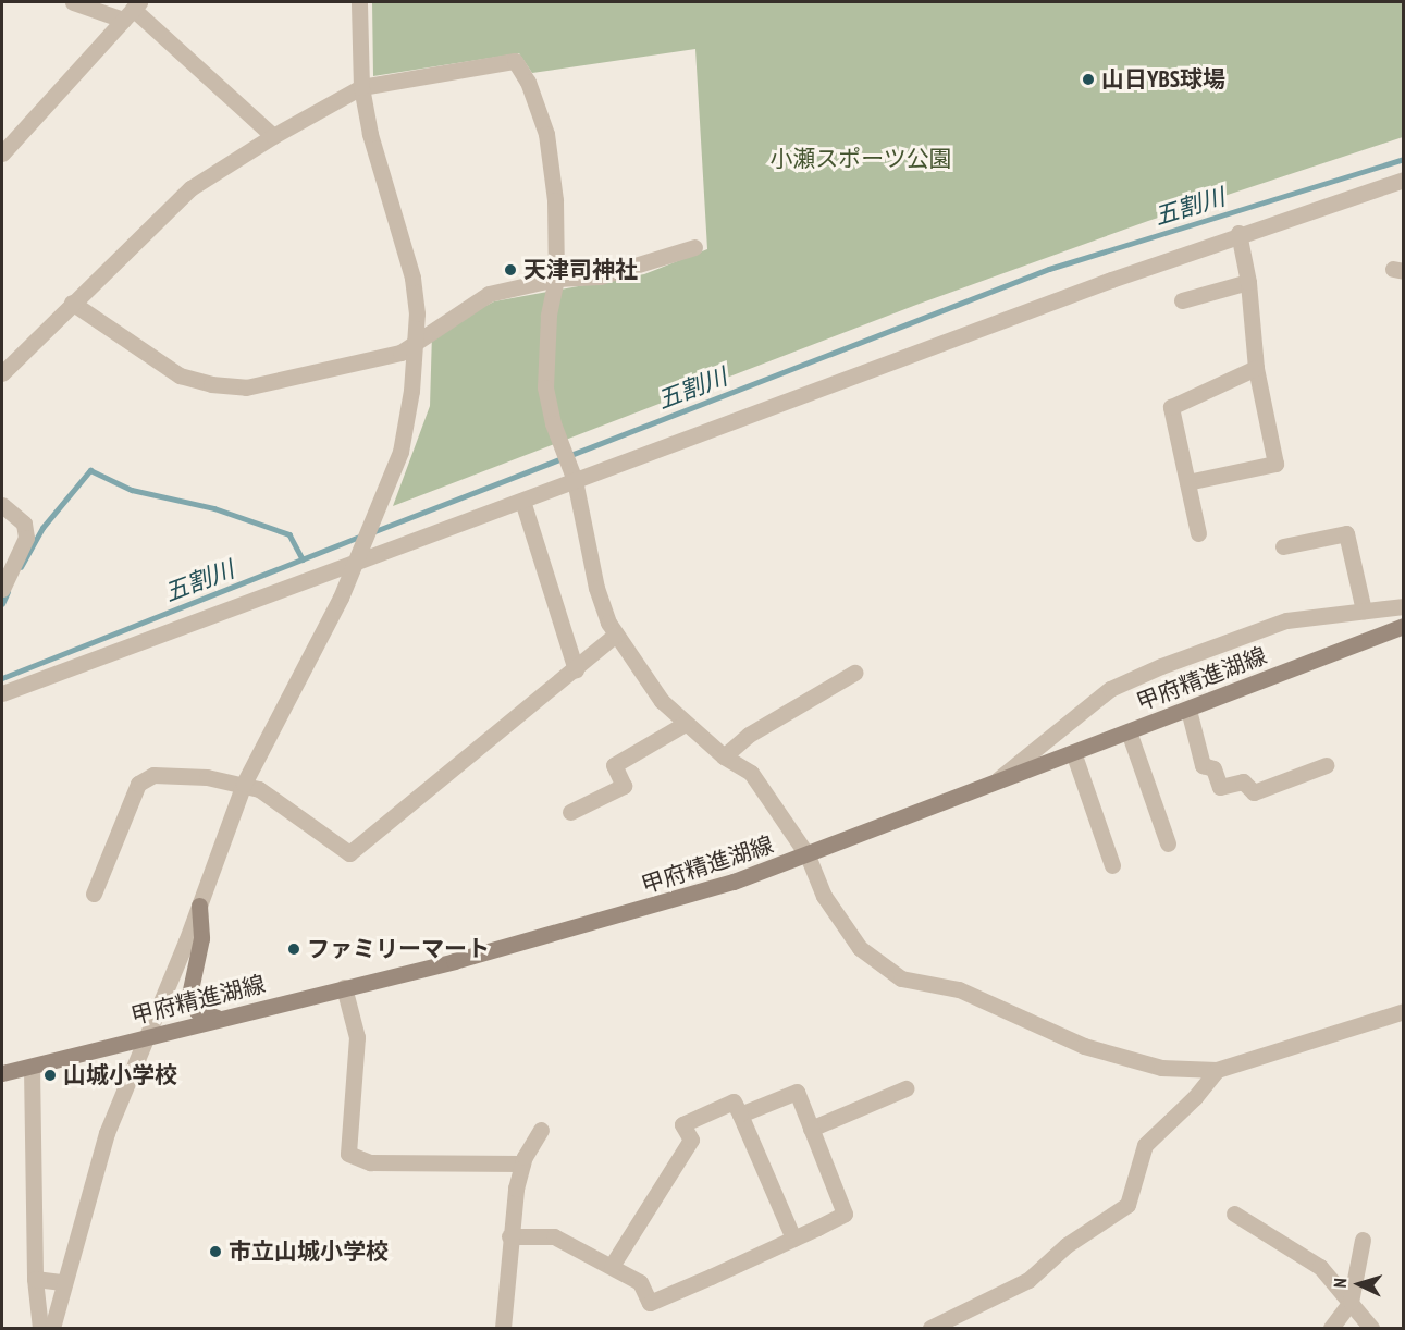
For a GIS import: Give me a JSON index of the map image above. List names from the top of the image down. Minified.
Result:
{"streets":{"main road":["甲府精進湖線"]},"water":["五割川"],"parks":["小瀬スポーツ公園"],"places":["山日YBS球場","天津司神社","ファミリーマート","山城小学校","市立山城小学校"],"north":"left"}
